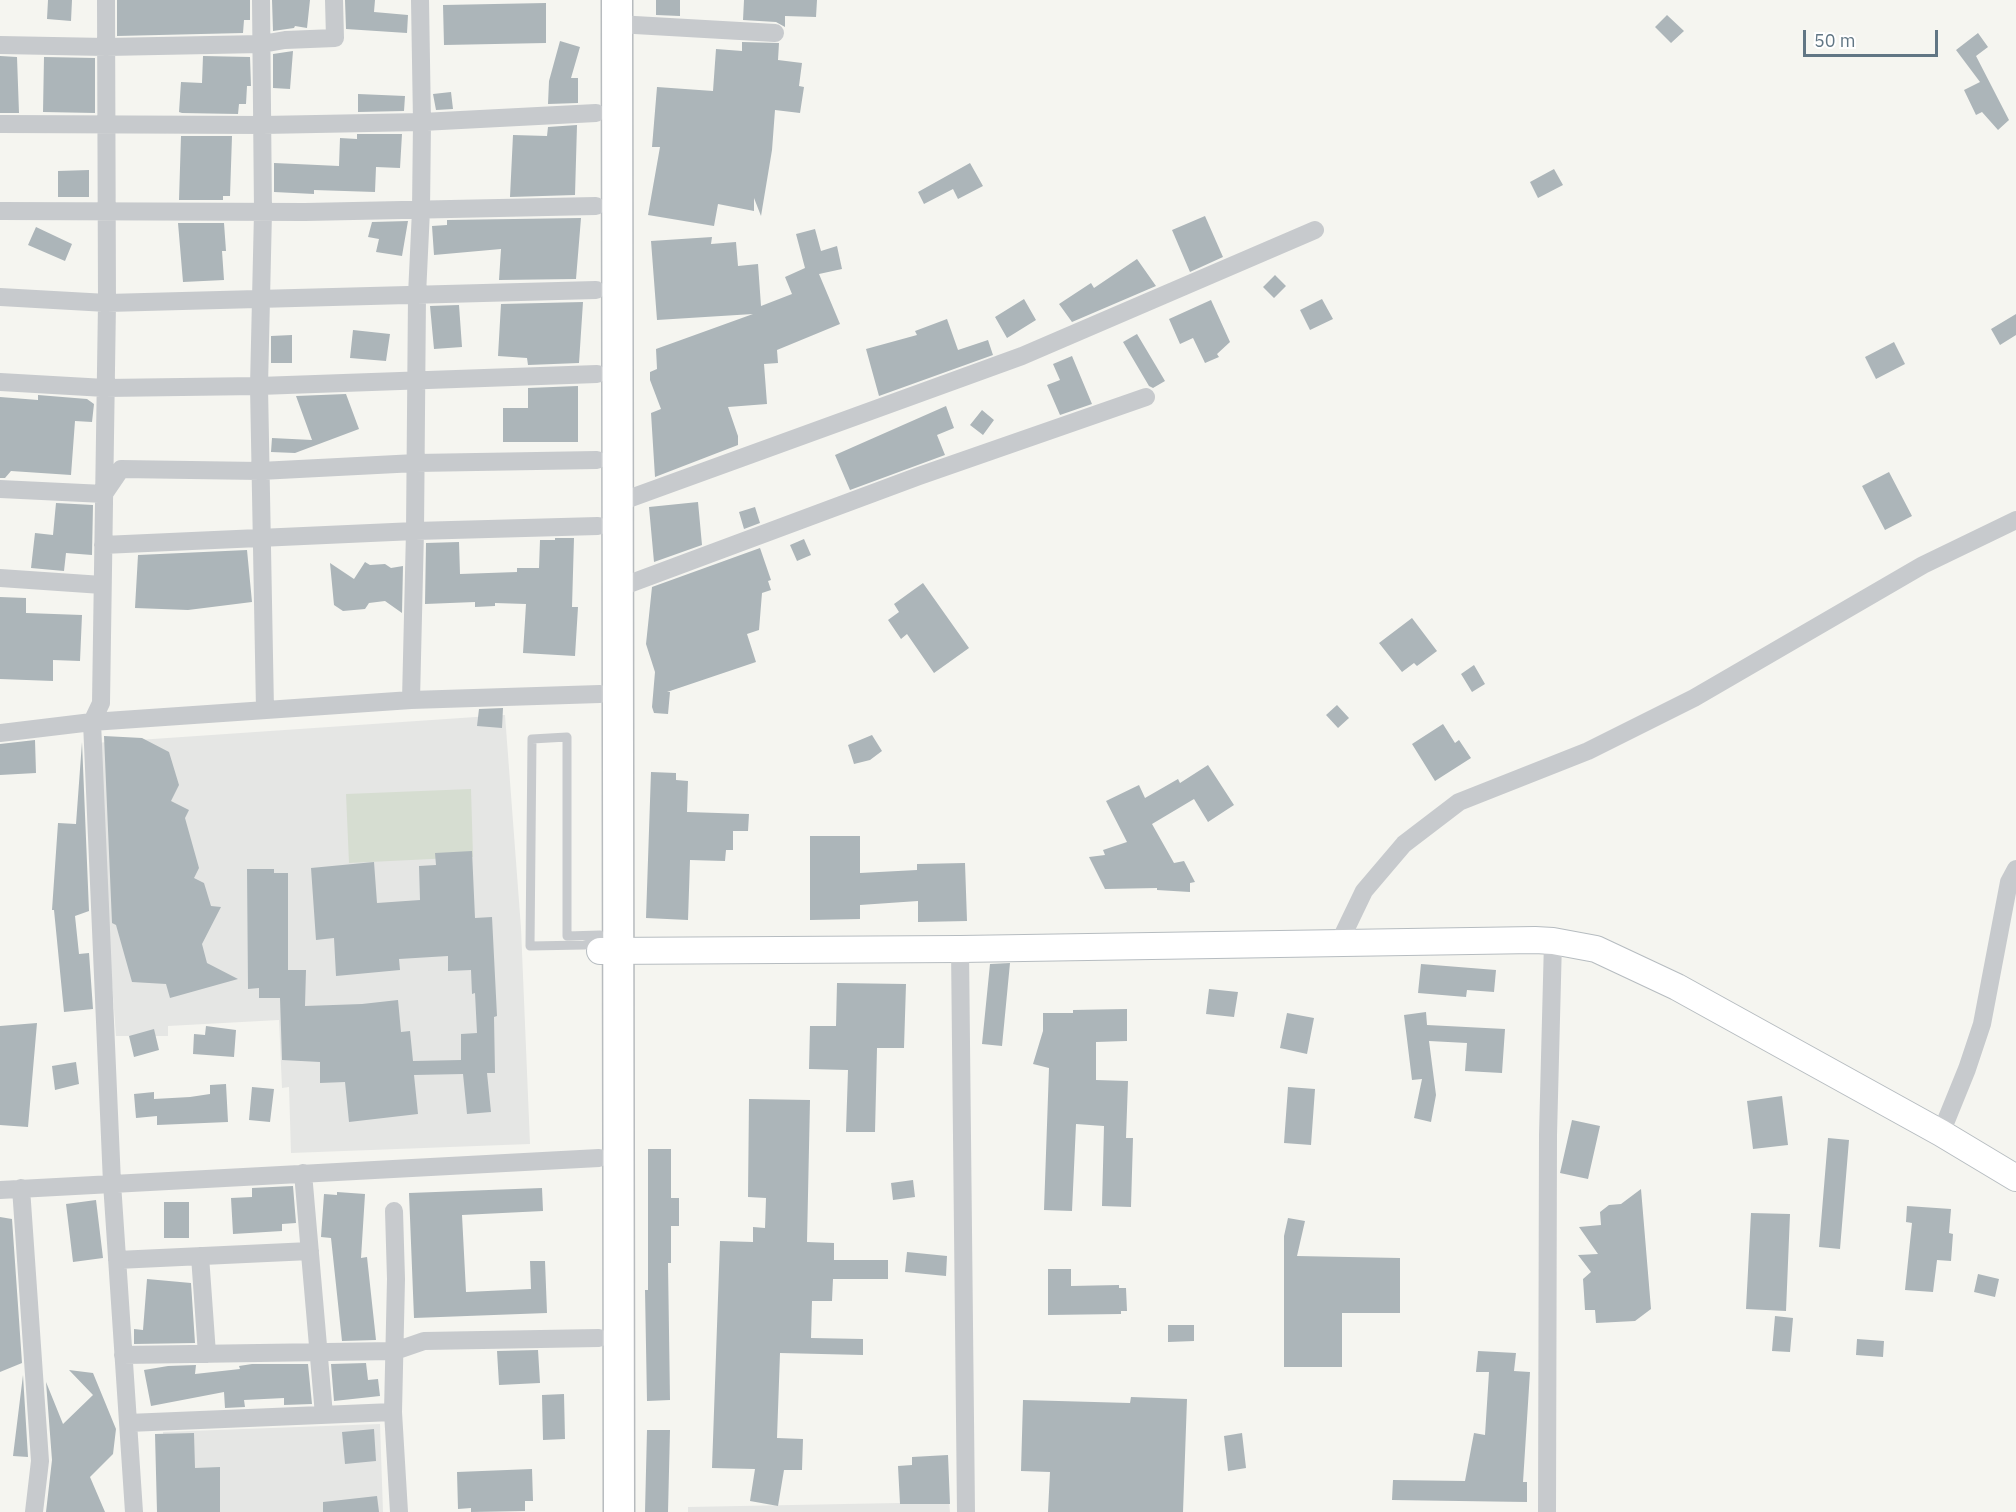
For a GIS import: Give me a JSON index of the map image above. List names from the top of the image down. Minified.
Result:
{"scale_bar":"50 m"}
